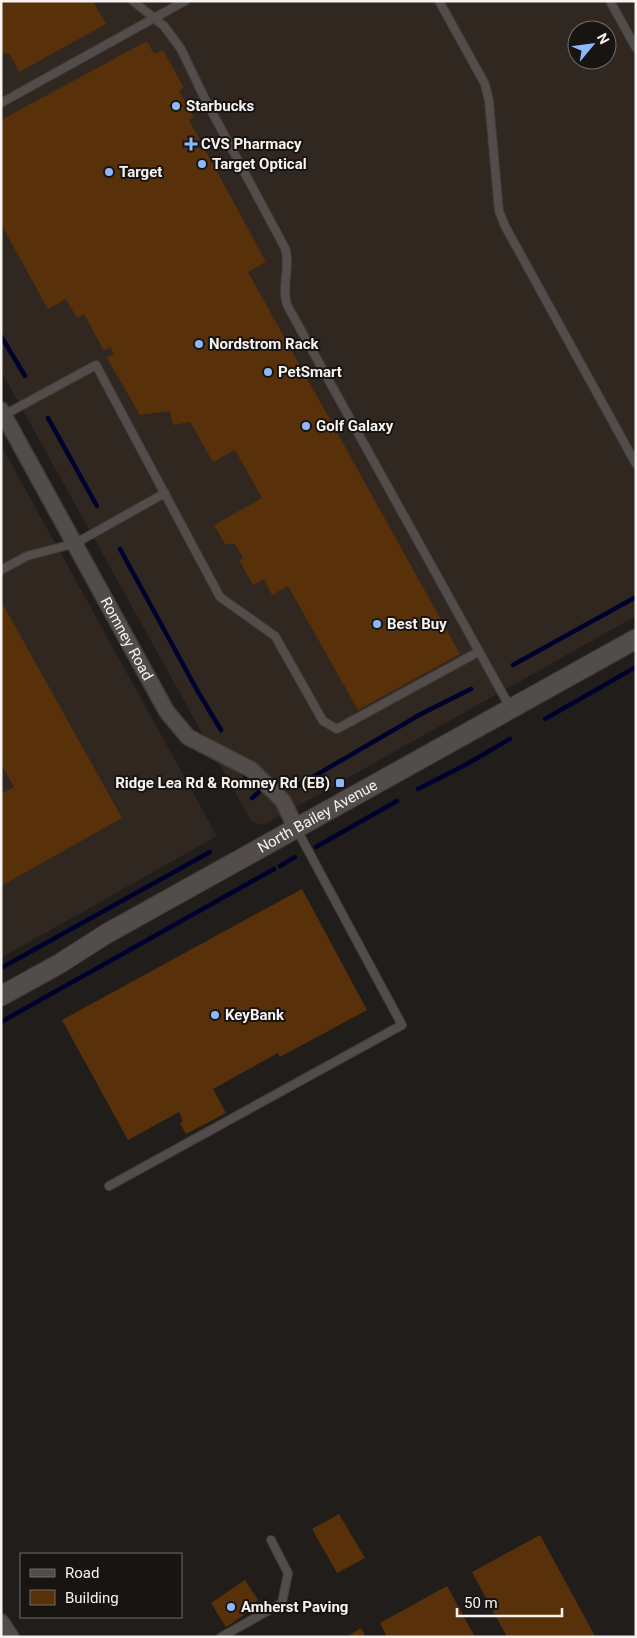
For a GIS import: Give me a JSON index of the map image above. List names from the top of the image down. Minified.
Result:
{"streets":{"street":["Romney Road","North Bailey Avenue"]},"crossings":[["Romney Road","North Bailey Avenue"]],"places":{"other":["Starbucks","Target Optical","Target","Nordstrom Rack","PetSmart","Golf Galaxy","Best Buy","KeyBank","Amherst Paving"],"health":["CVS Pharmacy"],"transit":["Ridge Lea Rd & Romney Rd (EB)"]},"legend":["Road","Building"],"scale_bar":"50 m","north":"top right"}
